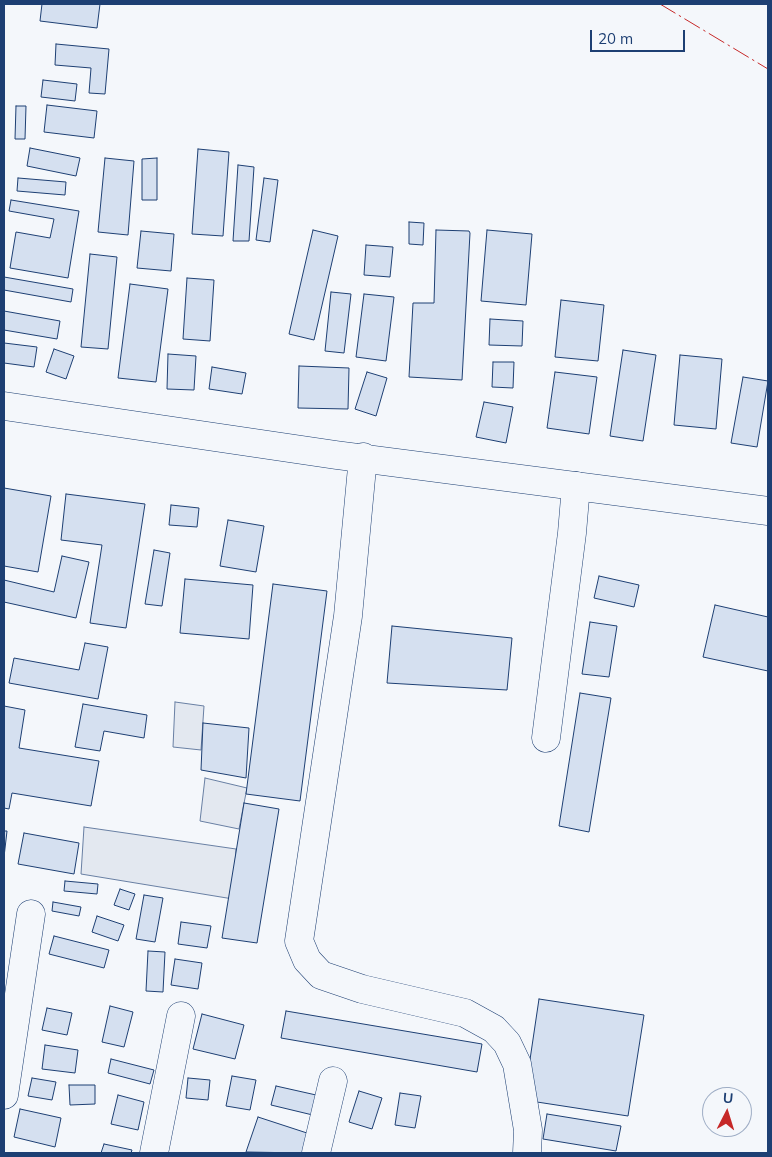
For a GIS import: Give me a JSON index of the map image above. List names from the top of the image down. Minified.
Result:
{"scale_bar":"20 m","north":"top"}
